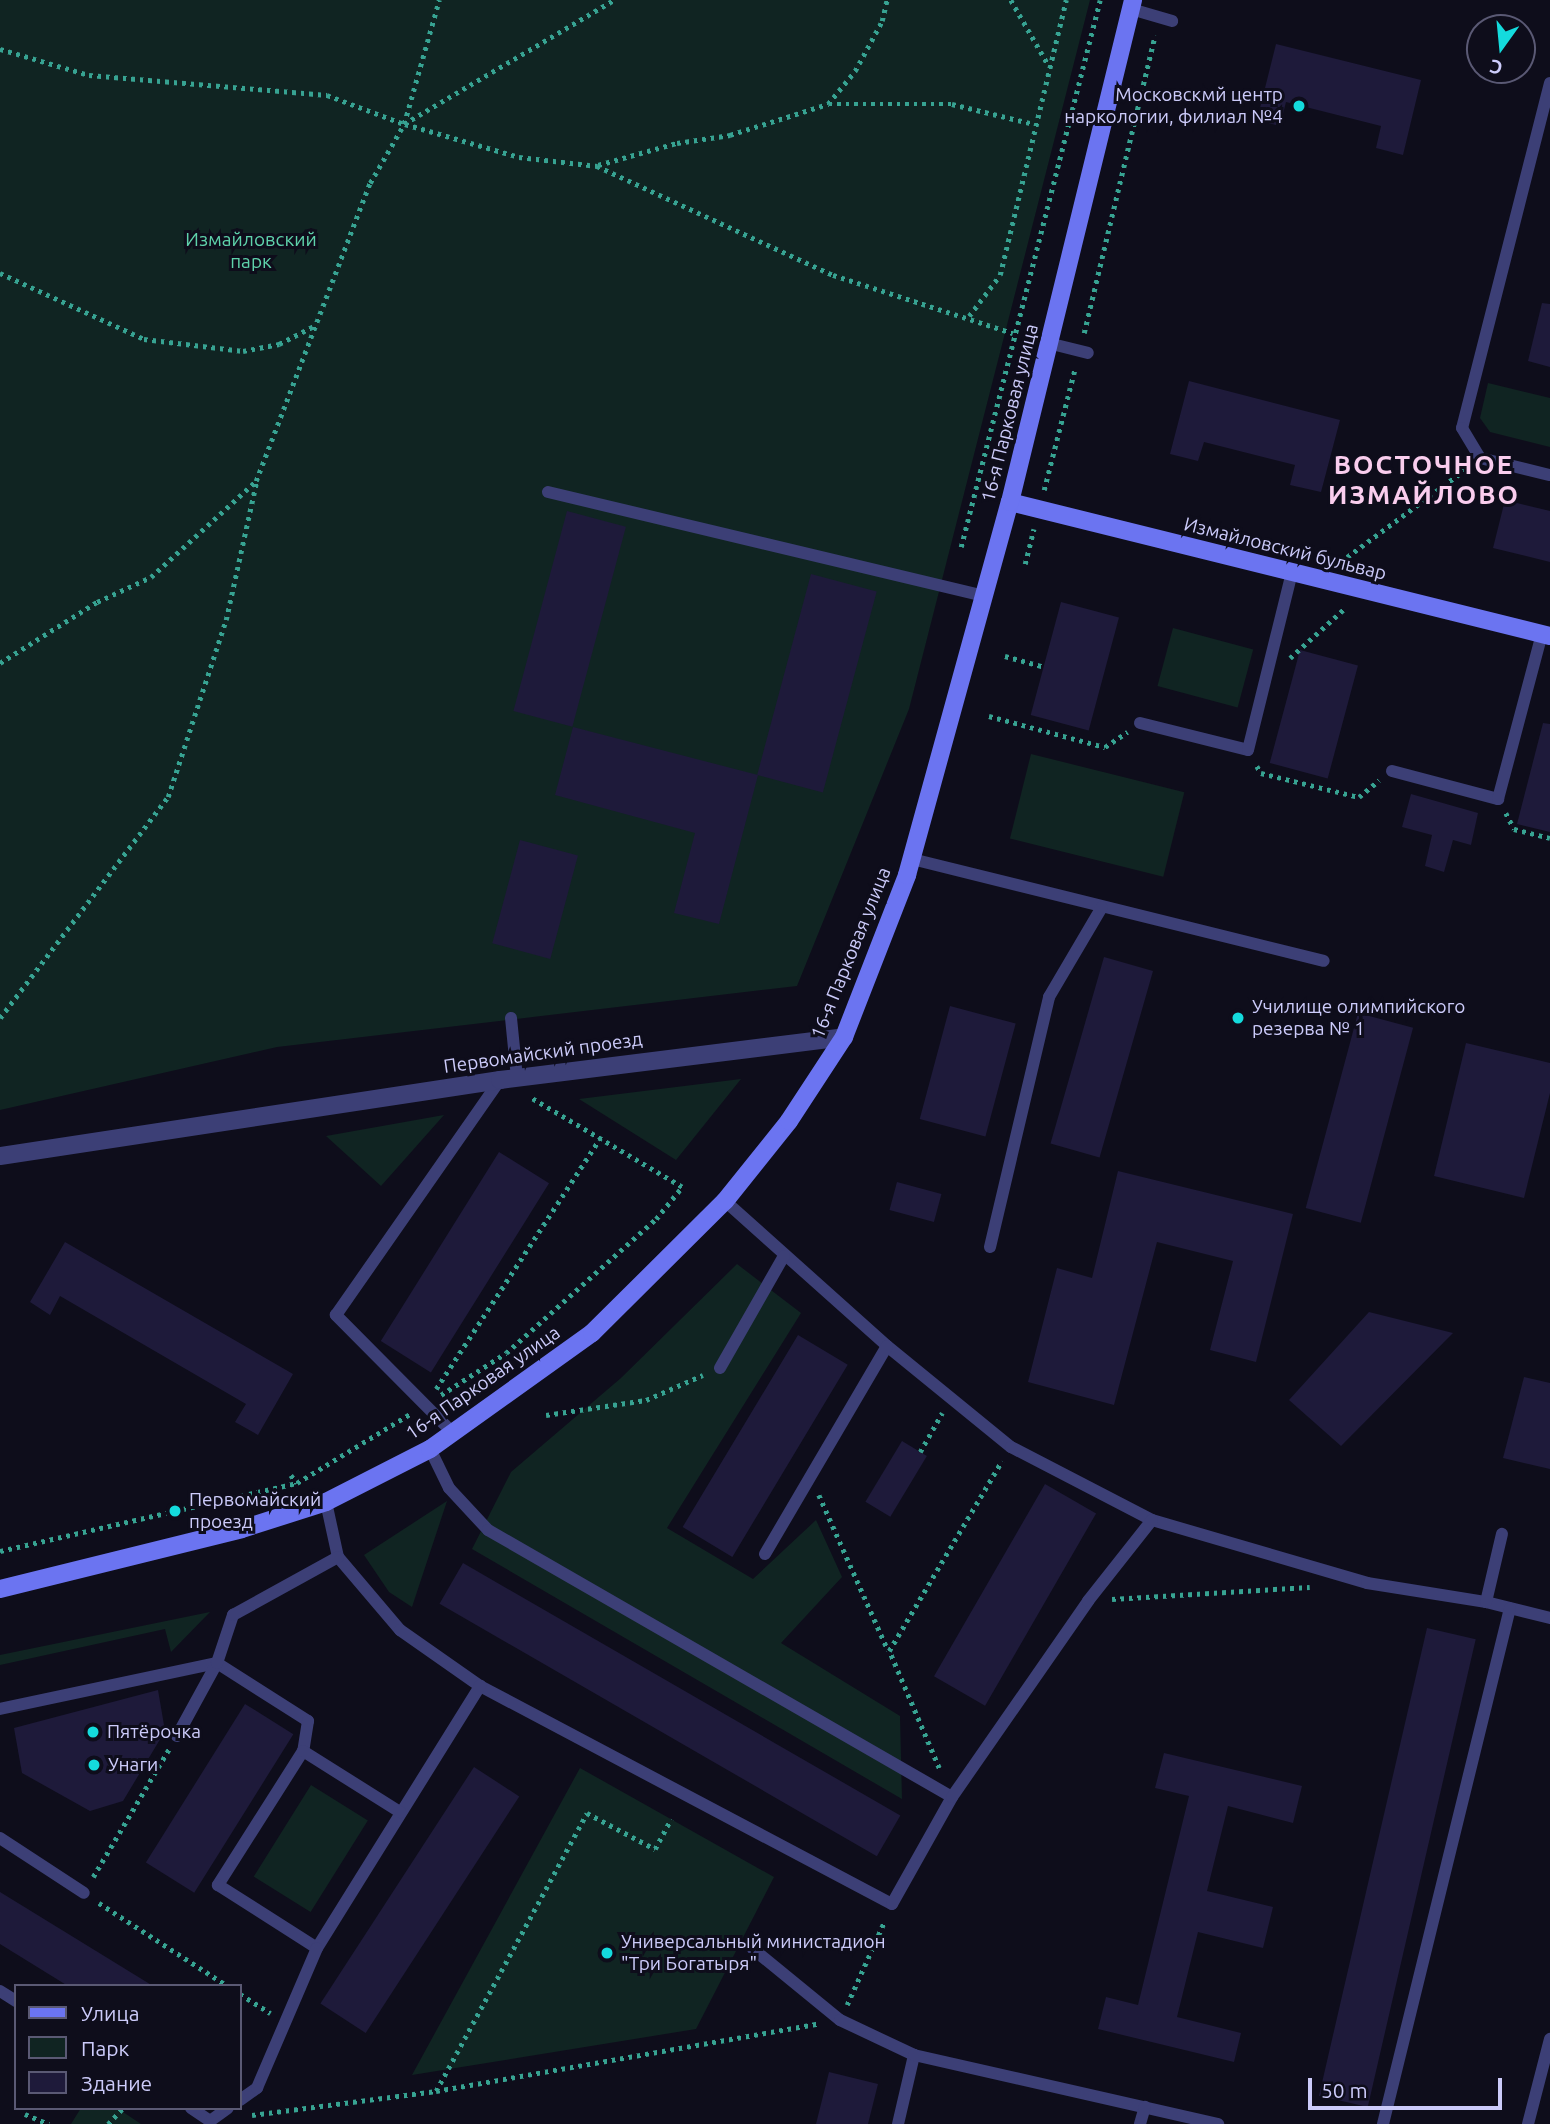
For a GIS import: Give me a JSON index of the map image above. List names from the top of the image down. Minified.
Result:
{"streets":{"main road":["16-я Парковая улица","Измайловский бульвар"],"street":["Первомайский проезд"]},"crossings":[["16-я Парковая улица","Измайловский бульвар"],["16-я Парковая улица","Первомайский проезд"]],"districts":["ВОСТОЧНОЕ ИЗМАЙЛОВО"],"parks":["Измайловский парк"],"places":["Московскмй центр наркологии, филиал №4","Училище олимпийского резерва № 1","Первомайский проезд","Пятёрочка","Унаги","Универсальный министадион \"Три Богатыря\""],"legend":["Улица","Парк","Здание"],"scale_bar":"50 m","north":"bottom"}
